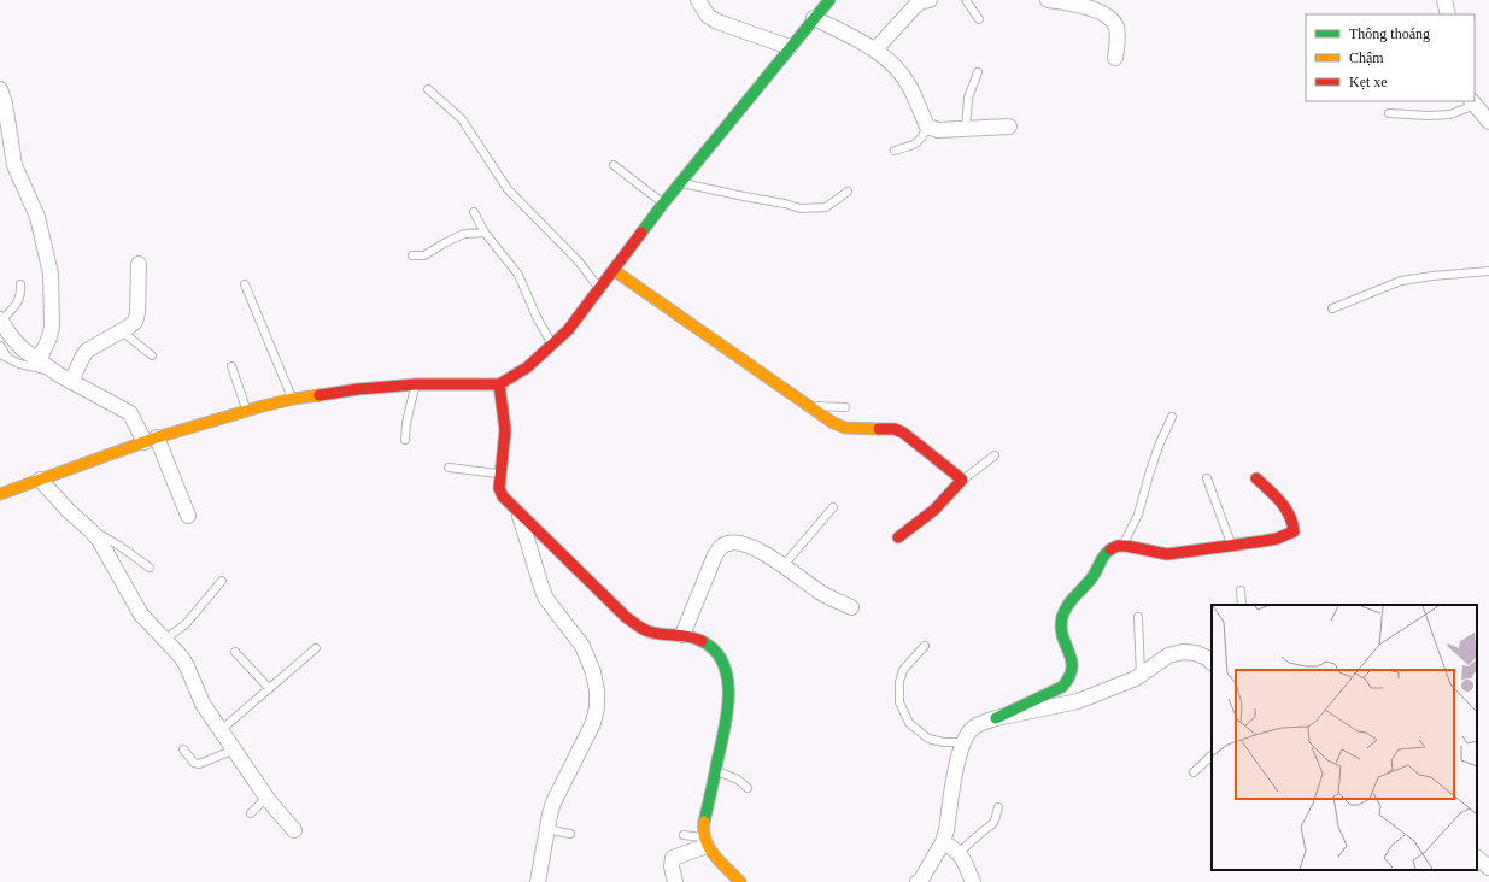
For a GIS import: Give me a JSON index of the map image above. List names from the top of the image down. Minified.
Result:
{"legend":["Thông thoáng","Chậm","Kẹt xe"]}
